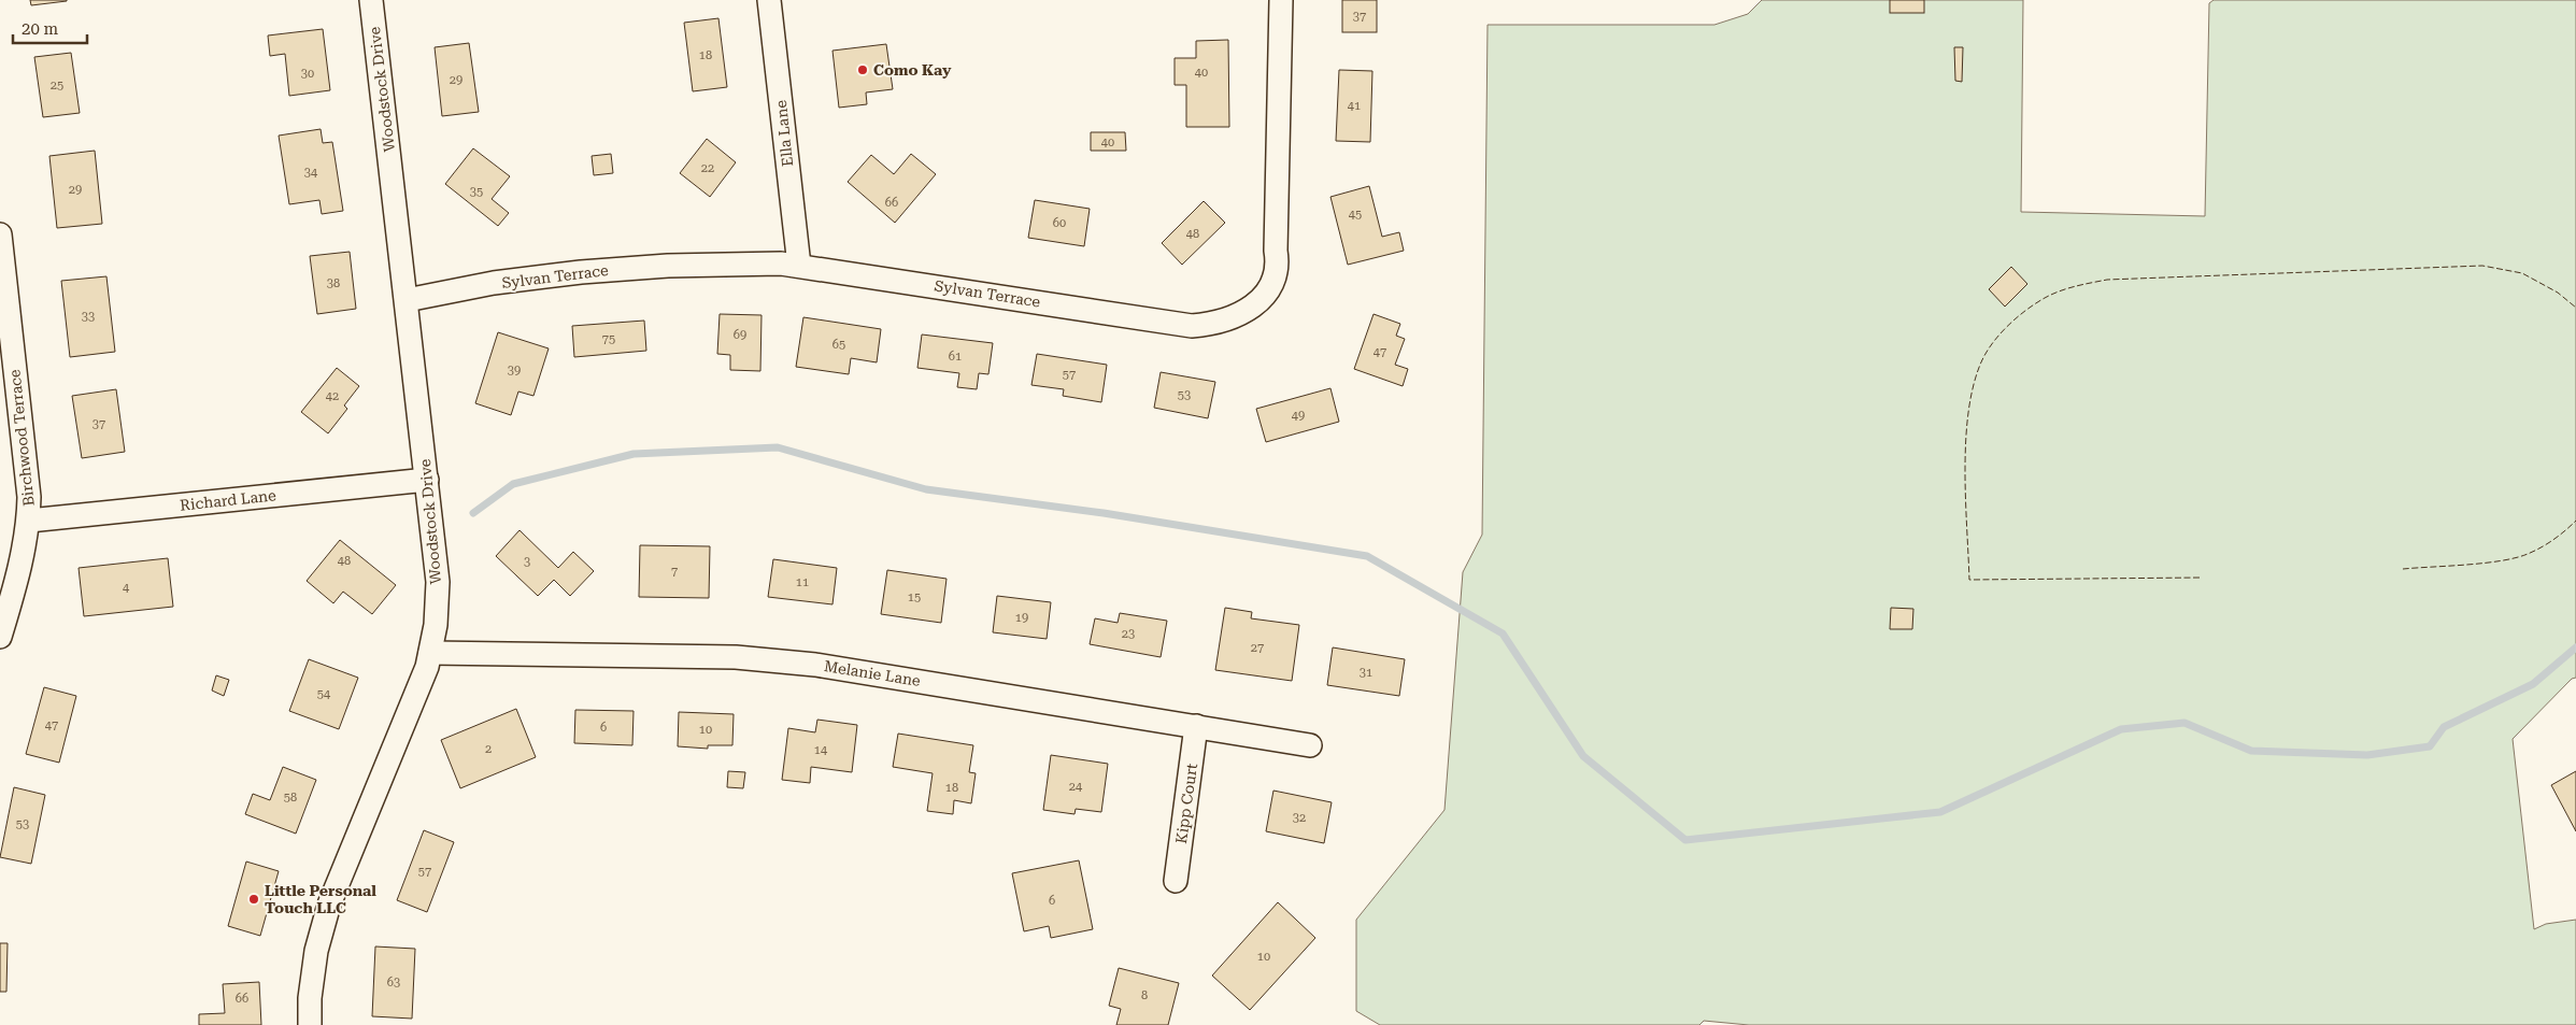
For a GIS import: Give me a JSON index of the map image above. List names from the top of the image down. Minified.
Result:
{"streets":{"street":["Woodstock Drive","Ella Lane","Sylvan Terrace","Birchwood Terrace","Richard Lane","Melanie Lane","Kipp Court"]},"crossings":[["Woodstock Drive","Sylvan Terrace"],["Woodstock Drive","Richard Lane"],["Woodstock Drive","Melanie Lane"],["Ella Lane","Sylvan Terrace"],["Birchwood Terrace","Richard Lane"],["Melanie Lane","Kipp Court"]],"places":["Como Kay","Little Personal Touch LLC"],"house_numbers":["37","18","40","30","29","25","41","40","22","34","29","35","66","45","60","48","38","33","69","75","65","47","61","39","57","53","42","49","37","48","3","7","11","4","15","19","23","27","31","54","47","6","10","2","14","24","18","58","32","53","57","6","10","63","8","66"],"scale_bar":"20 m"}
